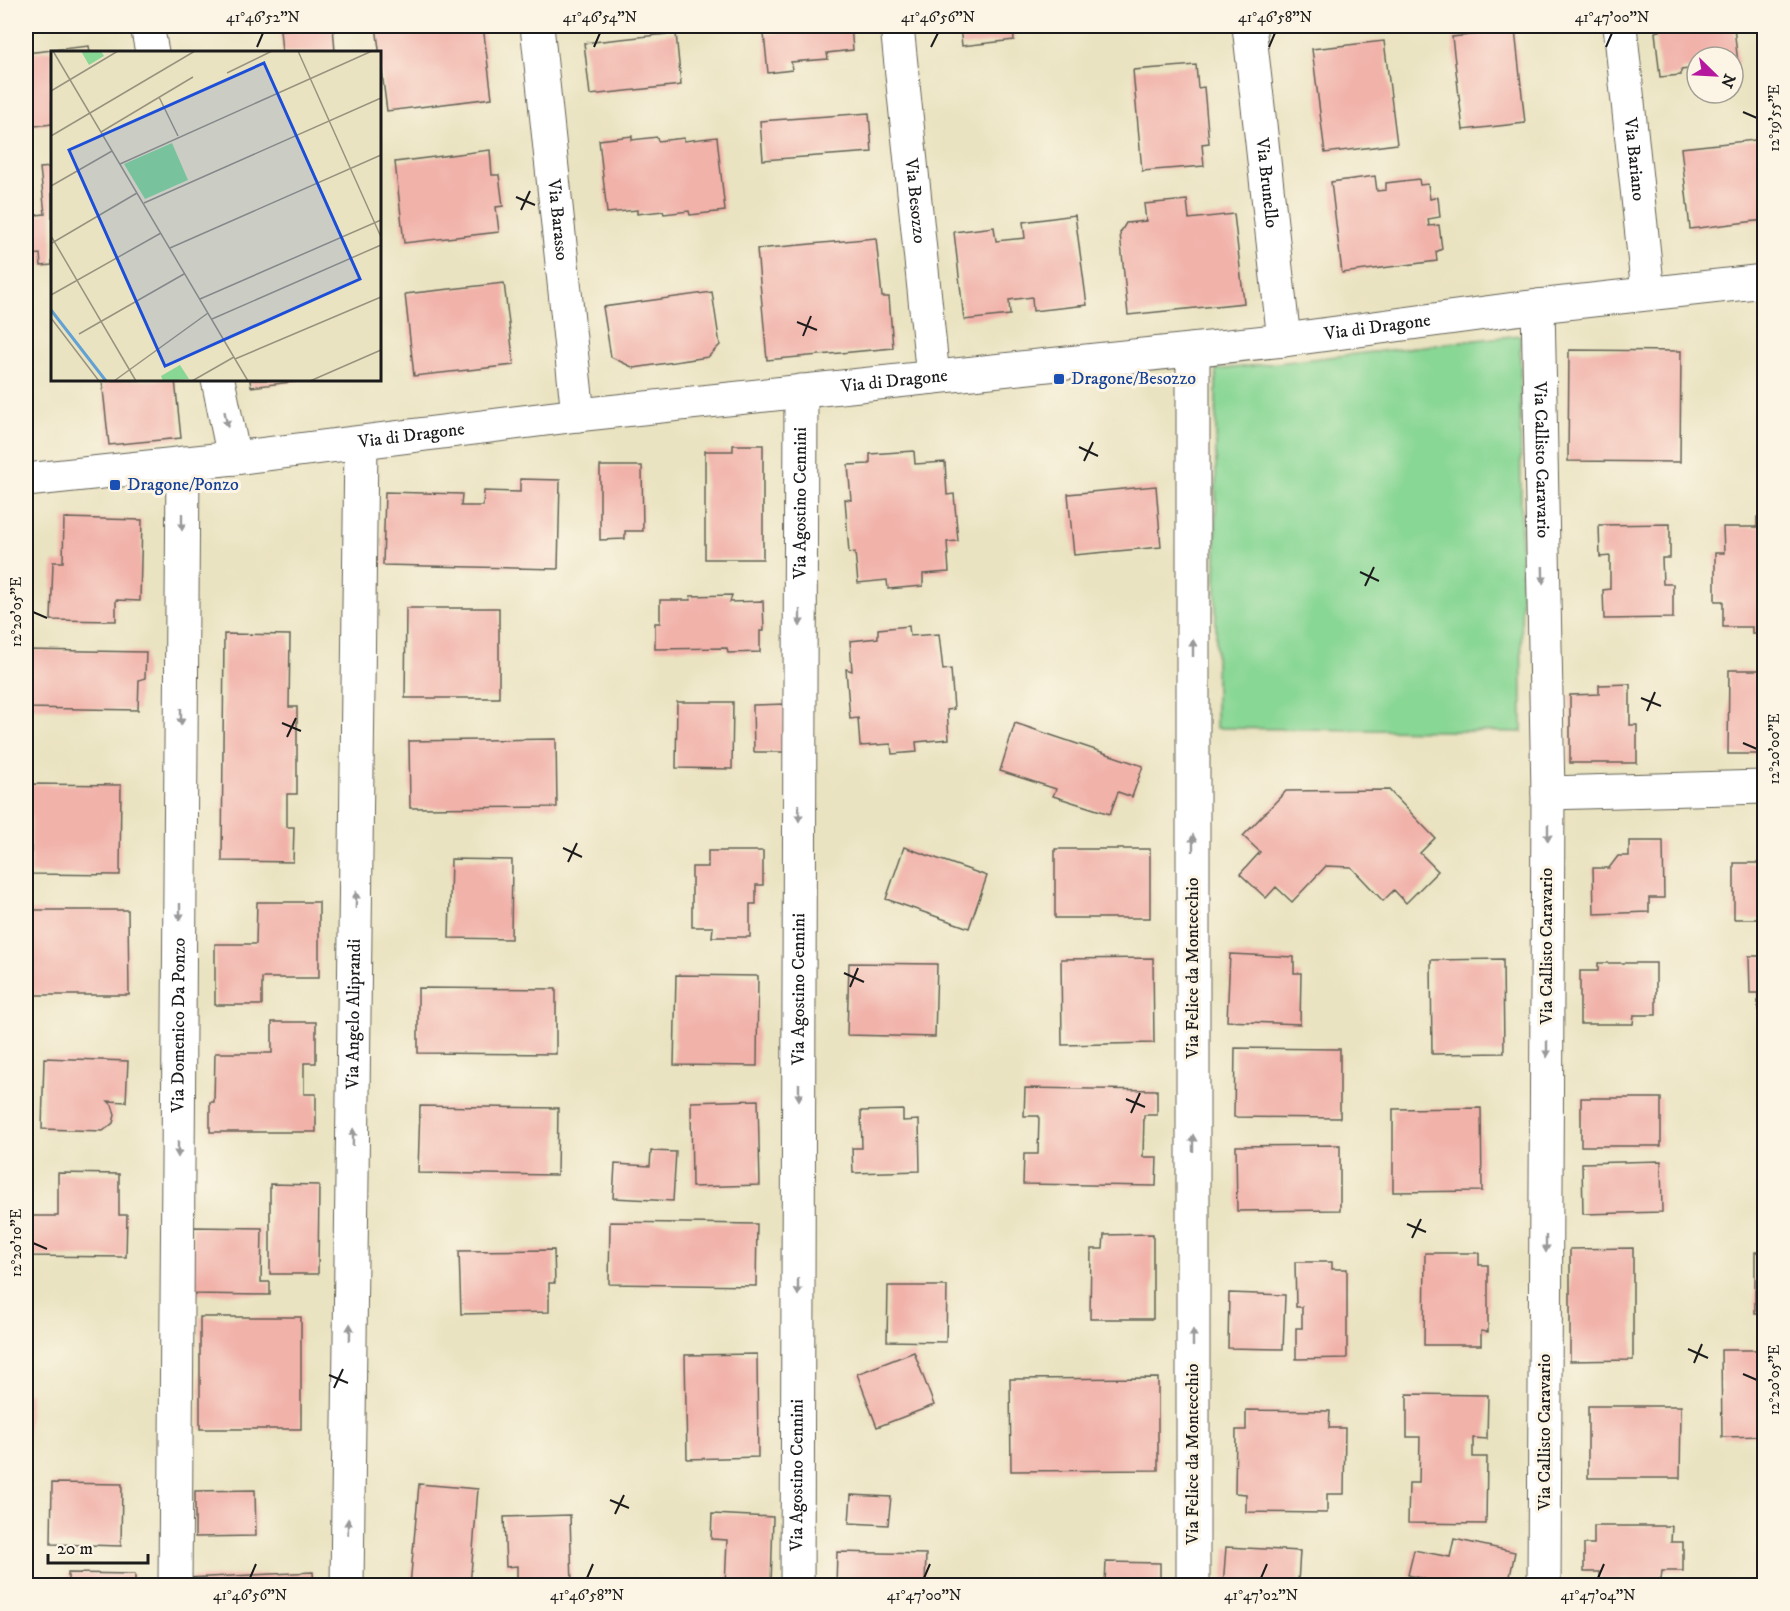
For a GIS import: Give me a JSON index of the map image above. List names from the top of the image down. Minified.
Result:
{"streets":{"street":["Via Bariano","Via Brunello","Via Besozzo","Via Barasso","Via di Dragone","Via Callisto Caravario","Via Agostino Cennini","Via Felice da Montecchio","Via Angelo Aliprandi","Via Domenico Da Ponzo"]},"crossings":[["Via Bariano","Via di Dragone"],["Via Brunello","Via di Dragone"],["Via Besozzo","Via di Dragone"],["Via Barasso","Via di Dragone"],["Via di Dragone","Via Callisto Caravario"],["Via di Dragone","Via Agostino Cennini"],["Via di Dragone","Via Felice da Montecchio"],["Via di Dragone","Via Angelo Aliprandi"],["Via di Dragone","Via Domenico Da Ponzo"]],"one_way":["Via Callisto Caravario","Via Agostino Cennini","Via Felice da Montecchio","Via Angelo Aliprandi","Via Domenico Da Ponzo"],"places":{"transit":["Dragone/Besozzo","Dragone/Ponzo"]},"scale_bar":"20 m","north":"bottom right","coordinates":["41°46'52\"N","41°46'54\"N","41°46'56\"N","41°46'58\"N","41°47'00\"N","12°19'55\"E","12°20'05\"E","12°20'00\"E","12°20'10\"E","41°47'02\"N","41°47'04\"N"]}
